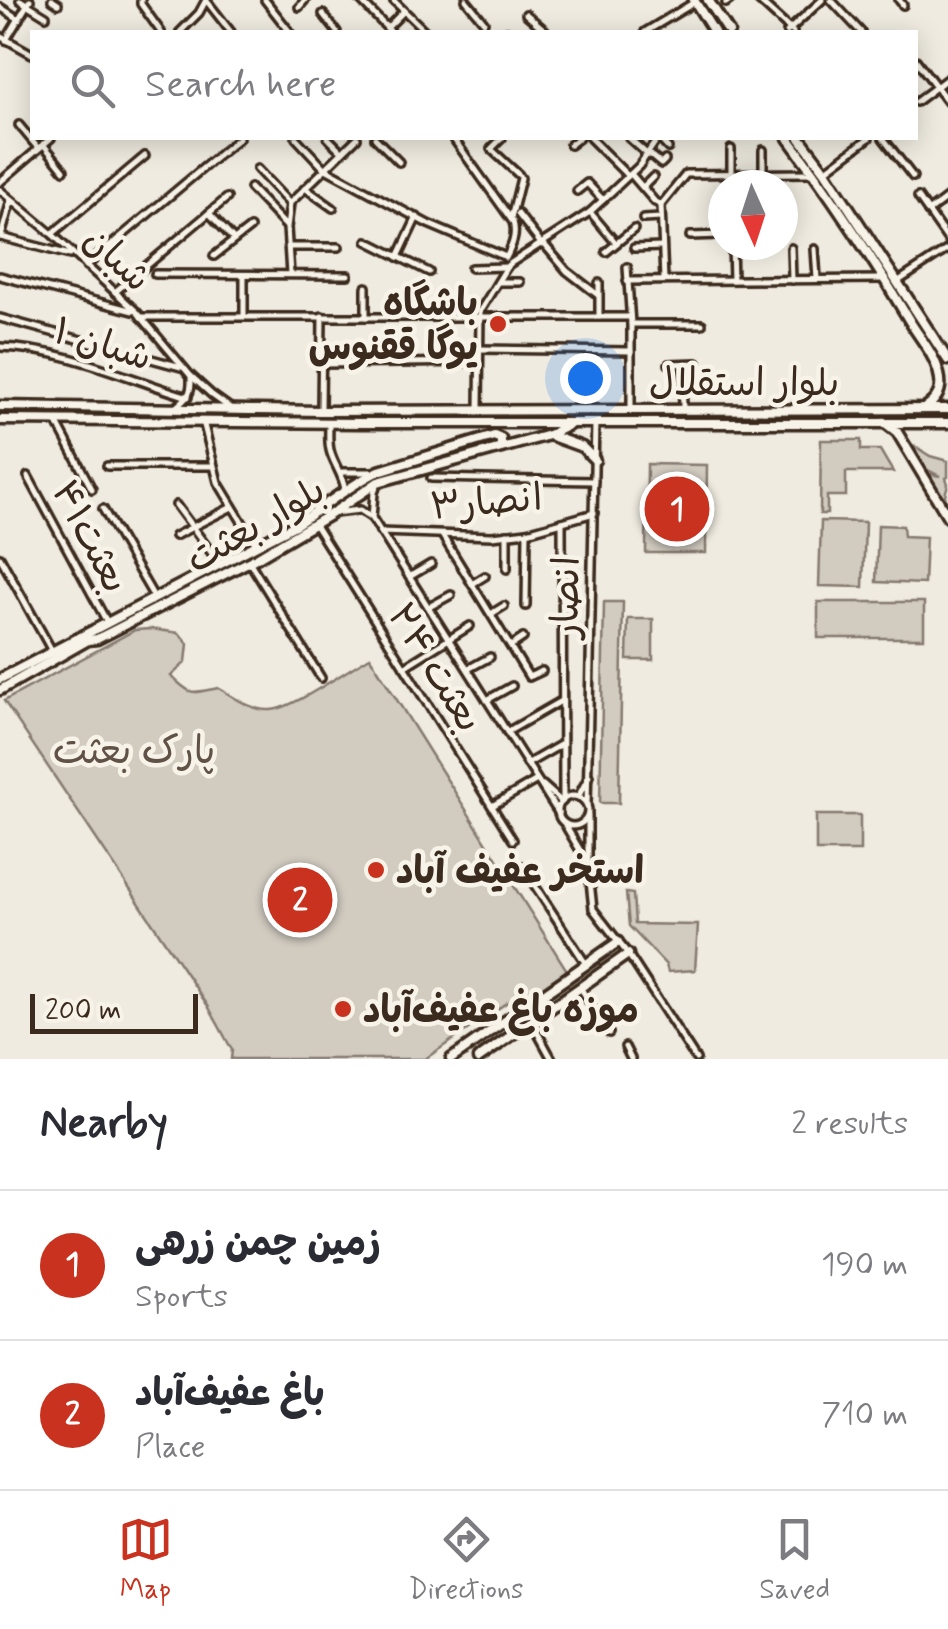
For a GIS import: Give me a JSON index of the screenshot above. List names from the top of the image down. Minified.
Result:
{"streets":{"main road":["بلوار استقلال","بلوار بعثت"],"street":["شبان","۱ شبان","انصار۳","بعثت۴۱","انصار","بعثت ۲۴"]},"crossings":[["شبان","بلوار استقلال"],["بلوار استقلال","بلوار بعثت"],["بلوار استقلال","انصار"],["انصار۳","انصار"],["بلوار بعثت","بعثت۴۱"],["بلوار بعثت","بعثت ۲۴"]],"parks":["پارک بعثت"],"places":["باشگاه یوگا ققنوس","استخر عفیف آباد","موزه باغ عفیف‌آباد"],"scale_bar":"200 m","north":"bottom","page":{"search":"Search here","pins":["1","2"],"scale":"200 m","heading":["Nearby","2 results"],"list":[{"mark":"1","name":"زمین چمن زرهی","note":"Sports","value":"190 m"},{"mark":"2","name":"باغ عفیف‌آباد","note":"Place","value":"710 m"}],"nav":["Map","Directions","Saved"]}}
